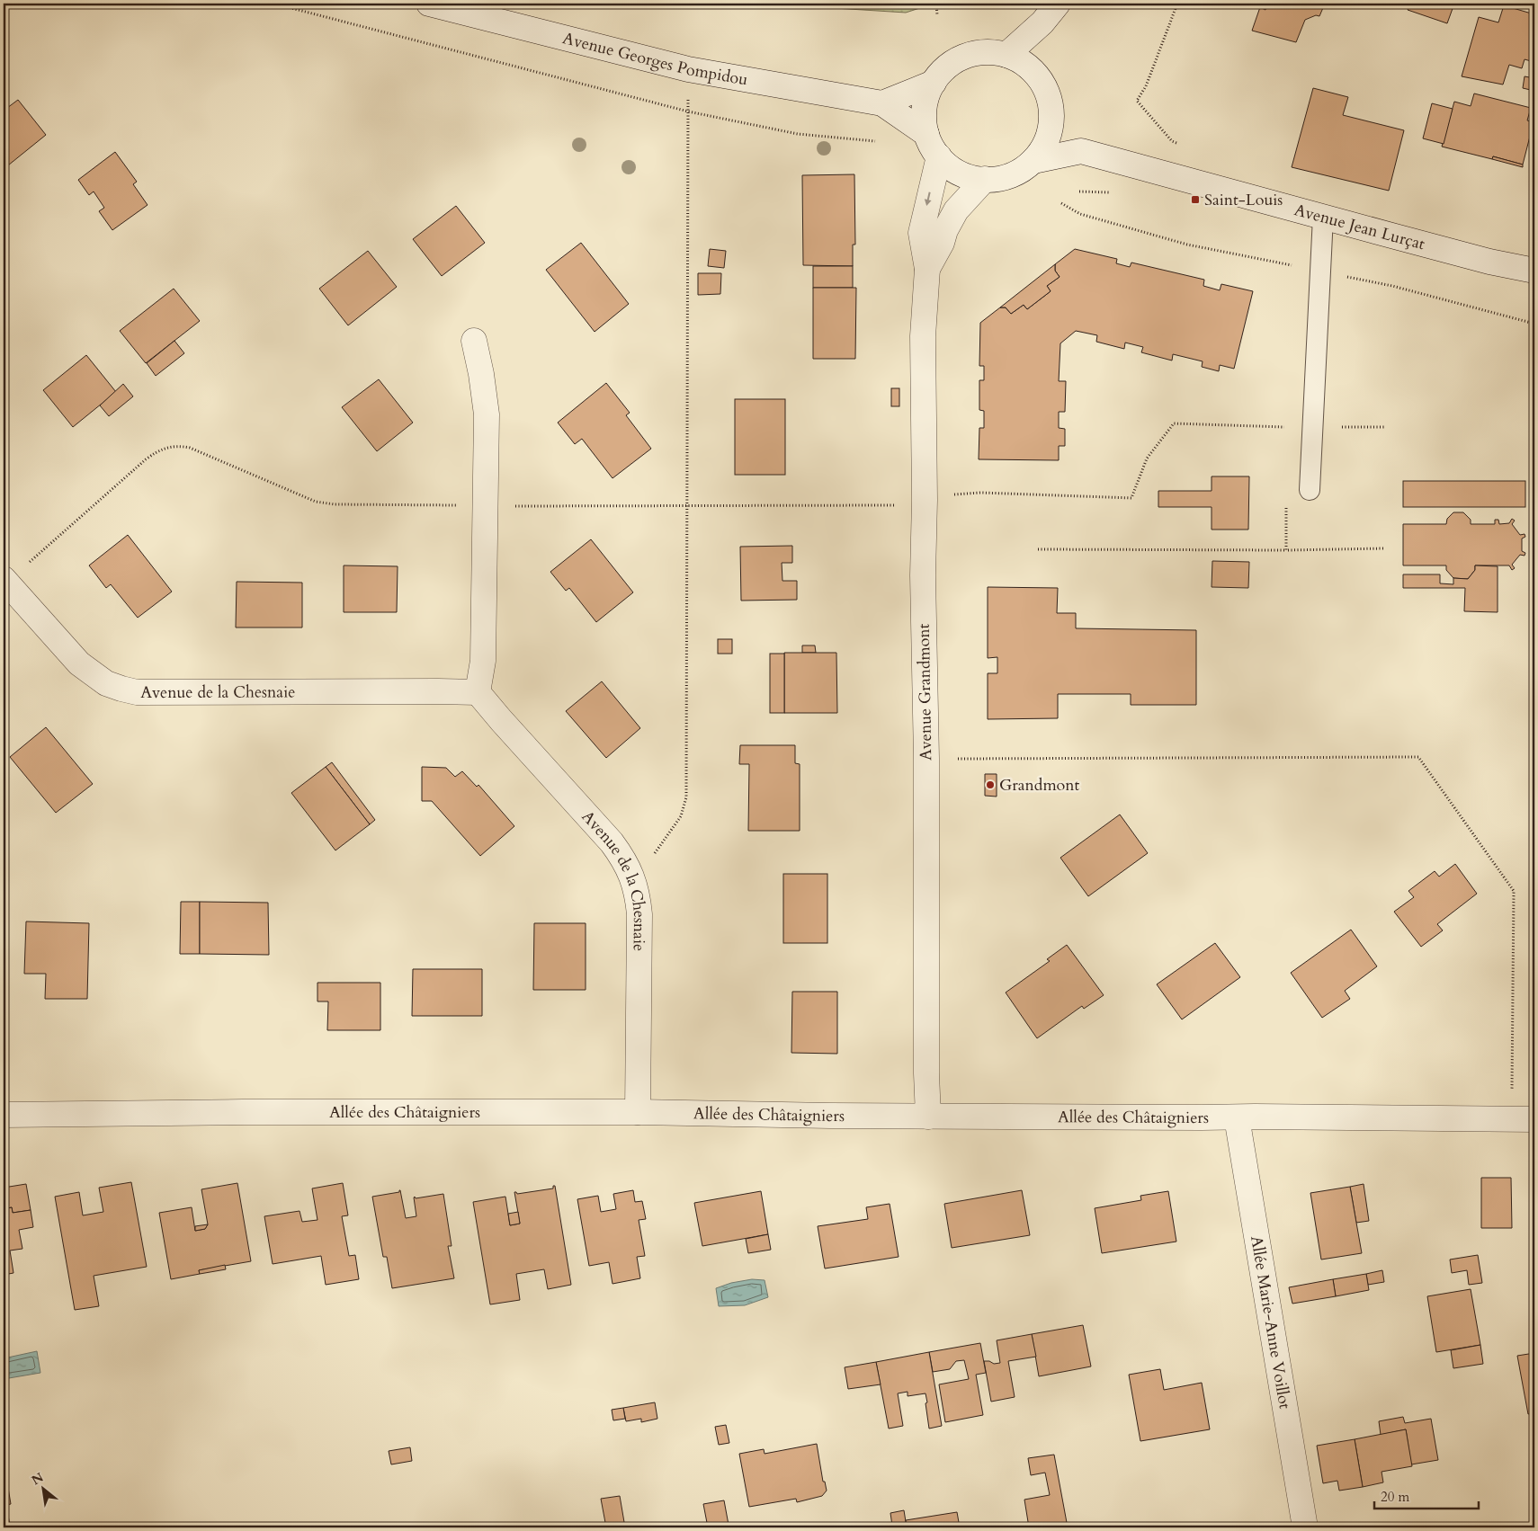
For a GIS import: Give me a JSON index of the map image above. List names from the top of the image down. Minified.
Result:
{"streets":{"street":["Avenue Georges Pompidou","Avenue Jean Lurçat","Avenue de la Chesnaie","Avenue Grandmont","Allée des Châtaigniers","Allée Marie-Anne Voillot"]},"crossings":[["Avenue Georges Pompidou","Avenue Jean Lurçat"],["Avenue Georges Pompidou","Avenue Grandmont"],["Avenue Jean Lurçat","Avenue Grandmont"],["Avenue de la Chesnaie","Allée des Châtaigniers"],["Avenue Grandmont","Allée des Châtaigniers"],["Allée des Châtaigniers","Allée Marie-Anne Voillot"]],"places":{"transit":["Saint-Louis"],"other":["Grandmont"]},"scale_bar":"20 m","north":"top left"}
